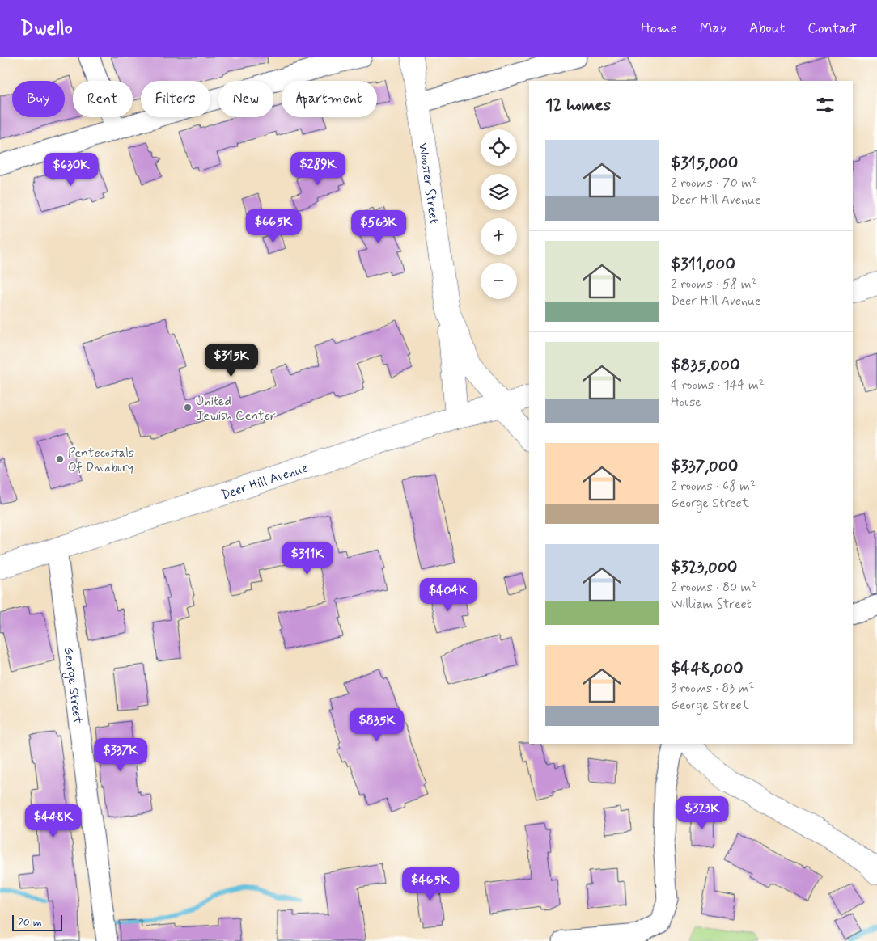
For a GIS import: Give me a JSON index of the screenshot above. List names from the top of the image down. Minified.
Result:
{"streets":{"street":["Wooster Street","Deer Hill Avenue","George Street"]},"crossings":[["Wooster Street","Deer Hill Avenue"],["Deer Hill Avenue","George Street"]],"places":["United Jewish Center","Pentecostals Of Dnabury"],"scale_bar":"20 m","page":{"header":"Dwello","nav":["Home","Map","About","Contact"],"chip":["Buy","Rent","Filters","New","Apartment"],"heading":"12 homes","map_buttons":["+","−"],"list":[{"name":"$315,000","note":"2 rooms · 70 m² · Deer Hill Avenue"},{"name":"$311,000","note":"2 rooms · 58 m² · Deer Hill Avenue"},{"name":"$835,000","note":"4 rooms · 144 m² · House"},{"name":"$337,000","note":"2 rooms · 68 m² · George Street"},{"name":"$323,000","note":"2 rooms · 80 m² · William Street"},{"name":"$448,000","note":"3 rooms · 83 m² · George Street"}],"price":["$289K","$630K","$665K","$563K","$315K","$311K","$404K","$835K","$337K","$323K","$448K","$465K"],"scale":"20 m"}}
